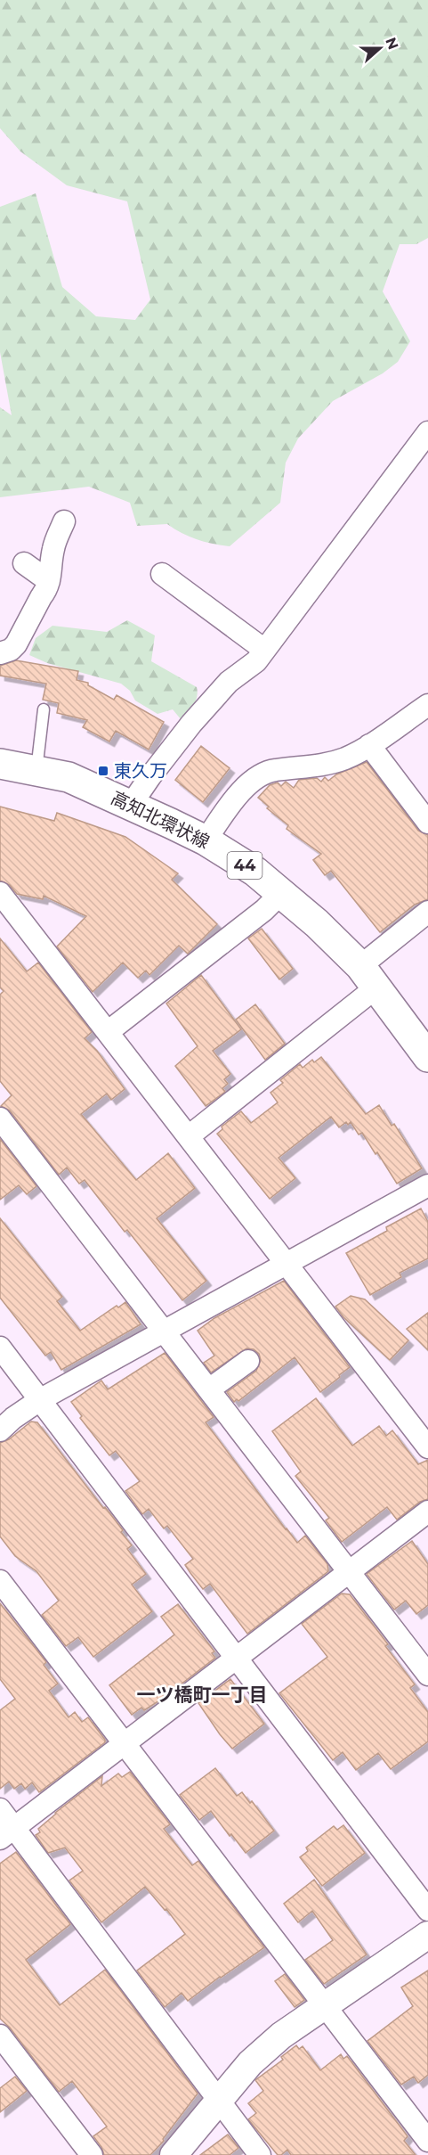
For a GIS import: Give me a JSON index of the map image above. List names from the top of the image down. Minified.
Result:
{"streets":{"main road":["高知北環状線","44"]},"districts":["一ツ橋町一丁目"],"places":{"transit":["東久万"]},"north":"right"}
